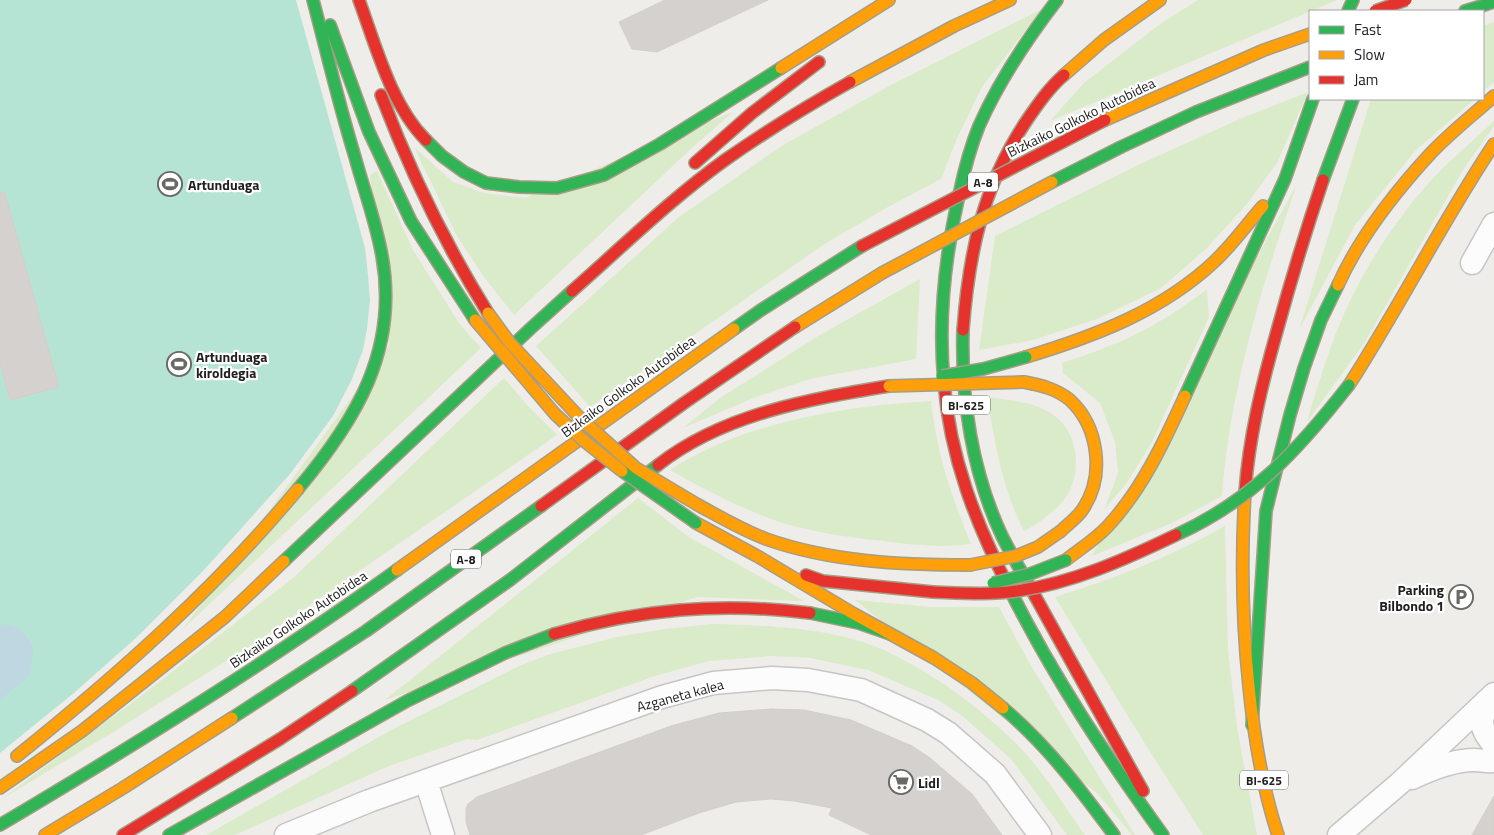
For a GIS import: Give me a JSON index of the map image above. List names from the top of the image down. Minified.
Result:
{"streets":{"main road":["Bizkaiko Golkoko Autobidea","A-8","BI-625"],"street":["Azganeta kalea"]},"places":{"sports":["Artunduaga","Artunduaga kiroldegia"],"parking":["Parking Bilbondo 1"],"supermarket":["Lidl"]},"legend":["Fast","Slow","Jam"]}
